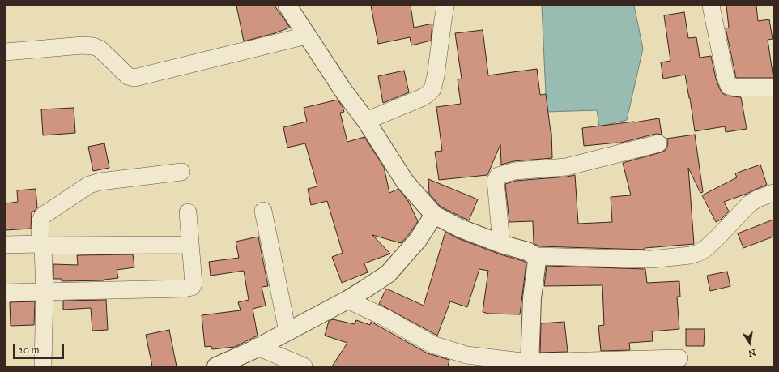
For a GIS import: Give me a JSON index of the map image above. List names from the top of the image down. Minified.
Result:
{"scale_bar":"20 m","north":"bottom"}
